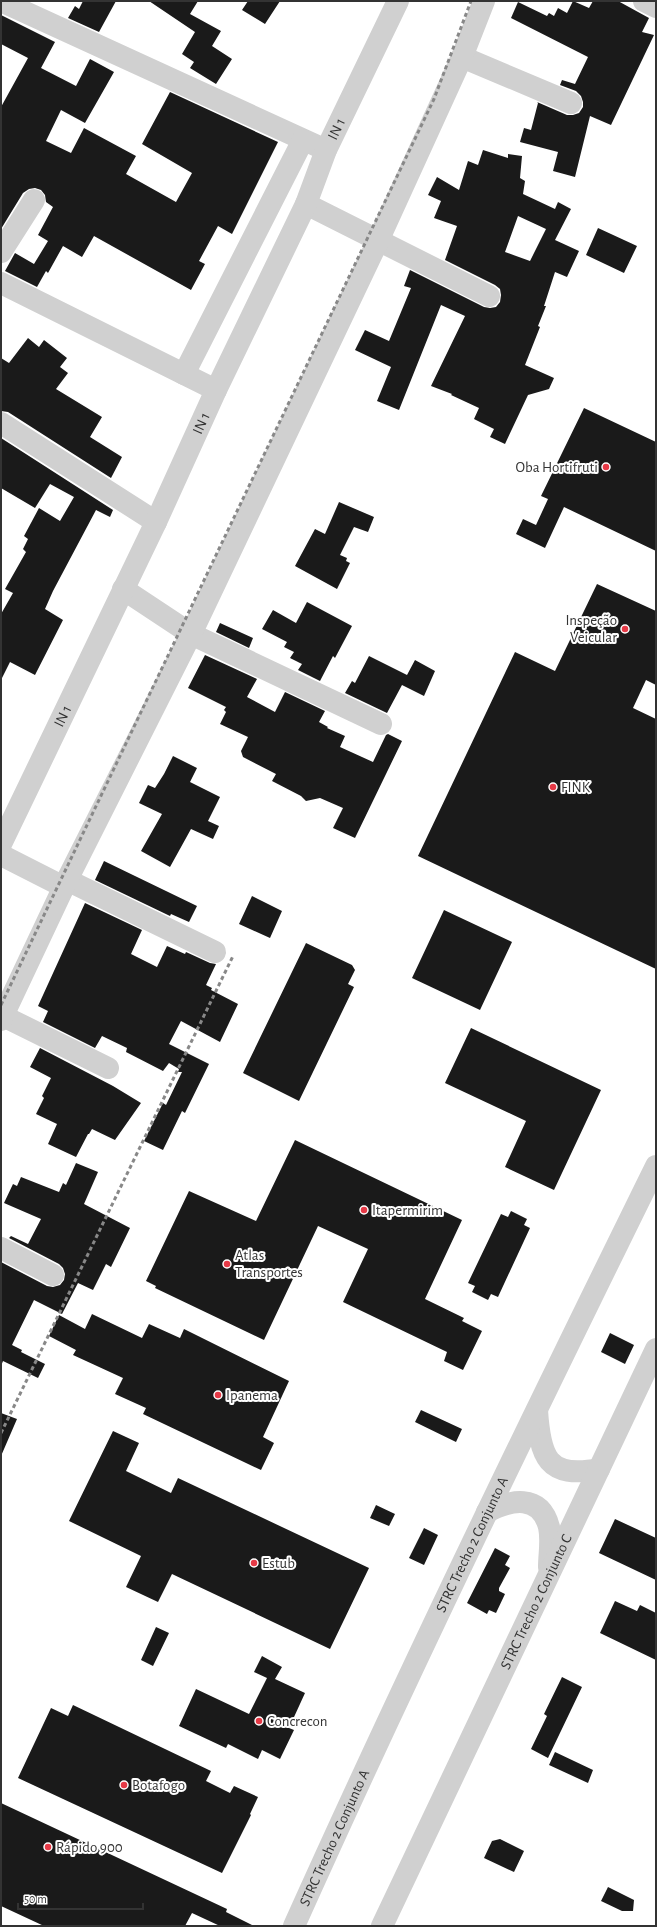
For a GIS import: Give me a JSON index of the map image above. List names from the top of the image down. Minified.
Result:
{"streets":{"street":["IN 1","STRC Trecho 2 Conjunto A","STRC Trecho 2 Conjunto C"]},"places":["Oba Hortifruti","Inspeção Veicular","FINK","Itapermirim","Atlas Transportes","Ipanema","Estub","Concrecon","Botafogo","Rápido 900"],"scale_bar":"50 m"}
